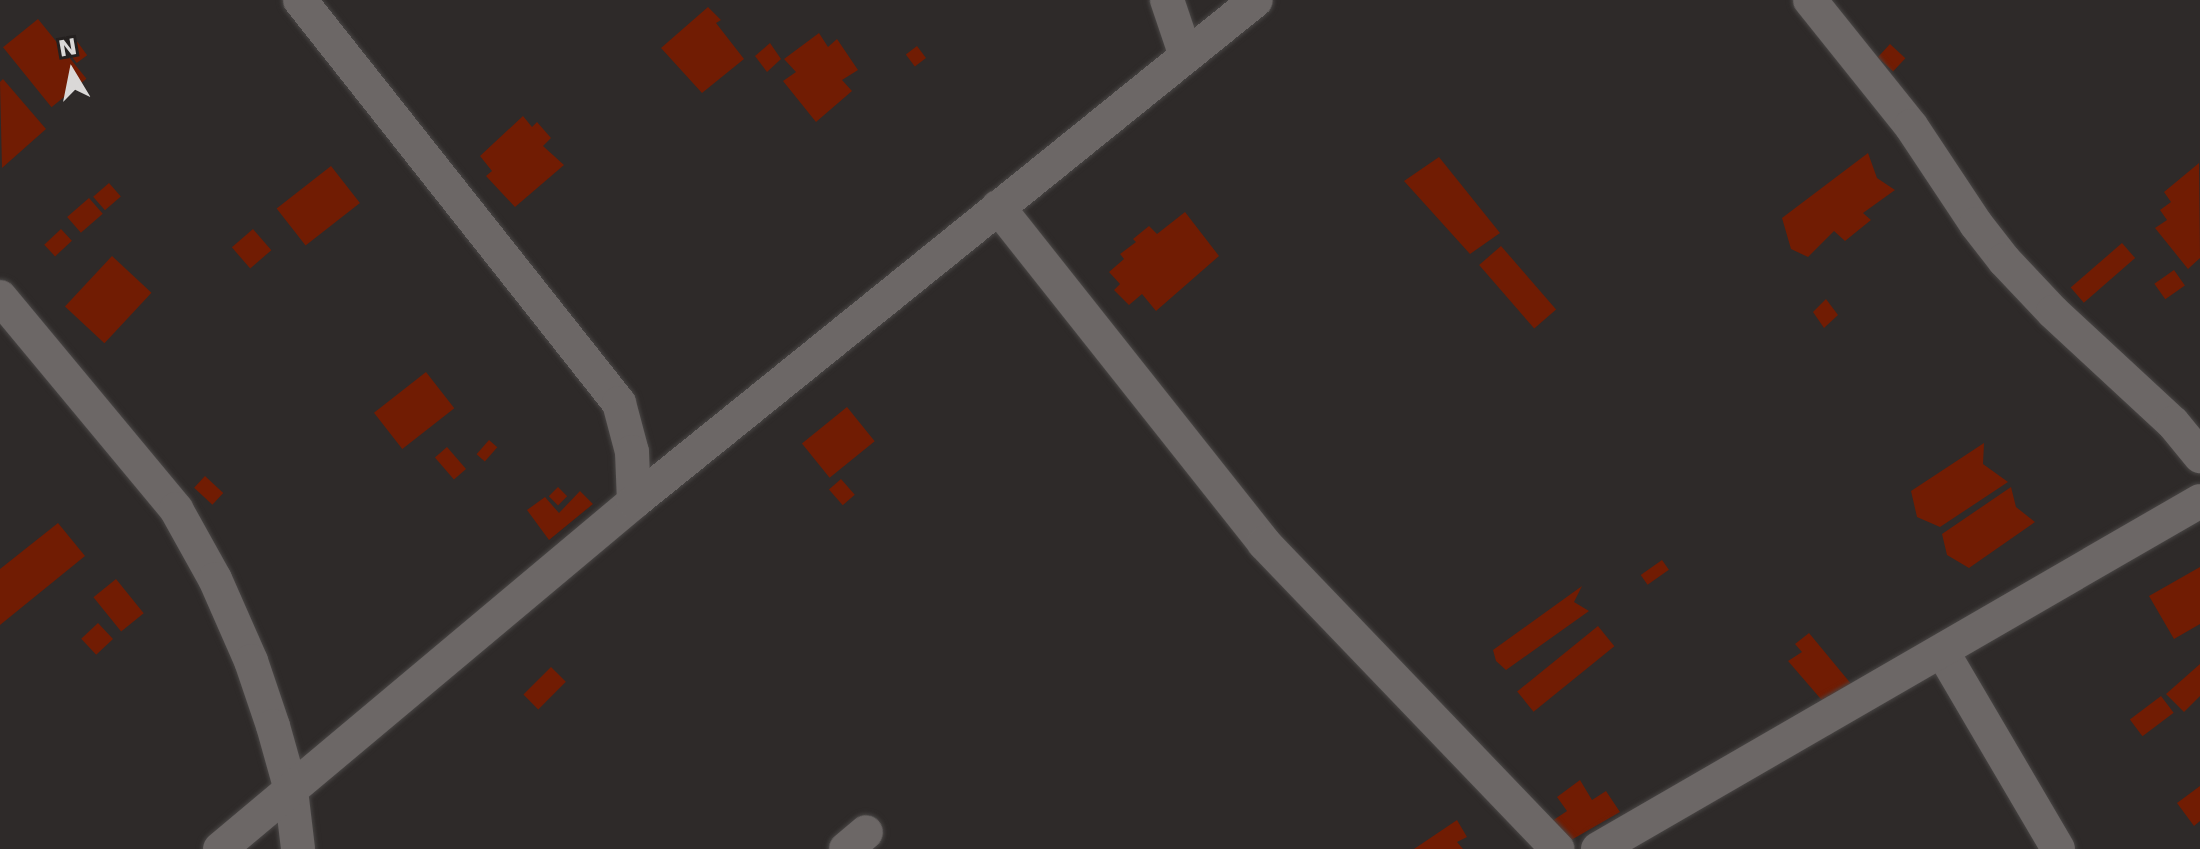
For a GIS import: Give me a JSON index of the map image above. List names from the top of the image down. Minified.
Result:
{"north":"top"}
